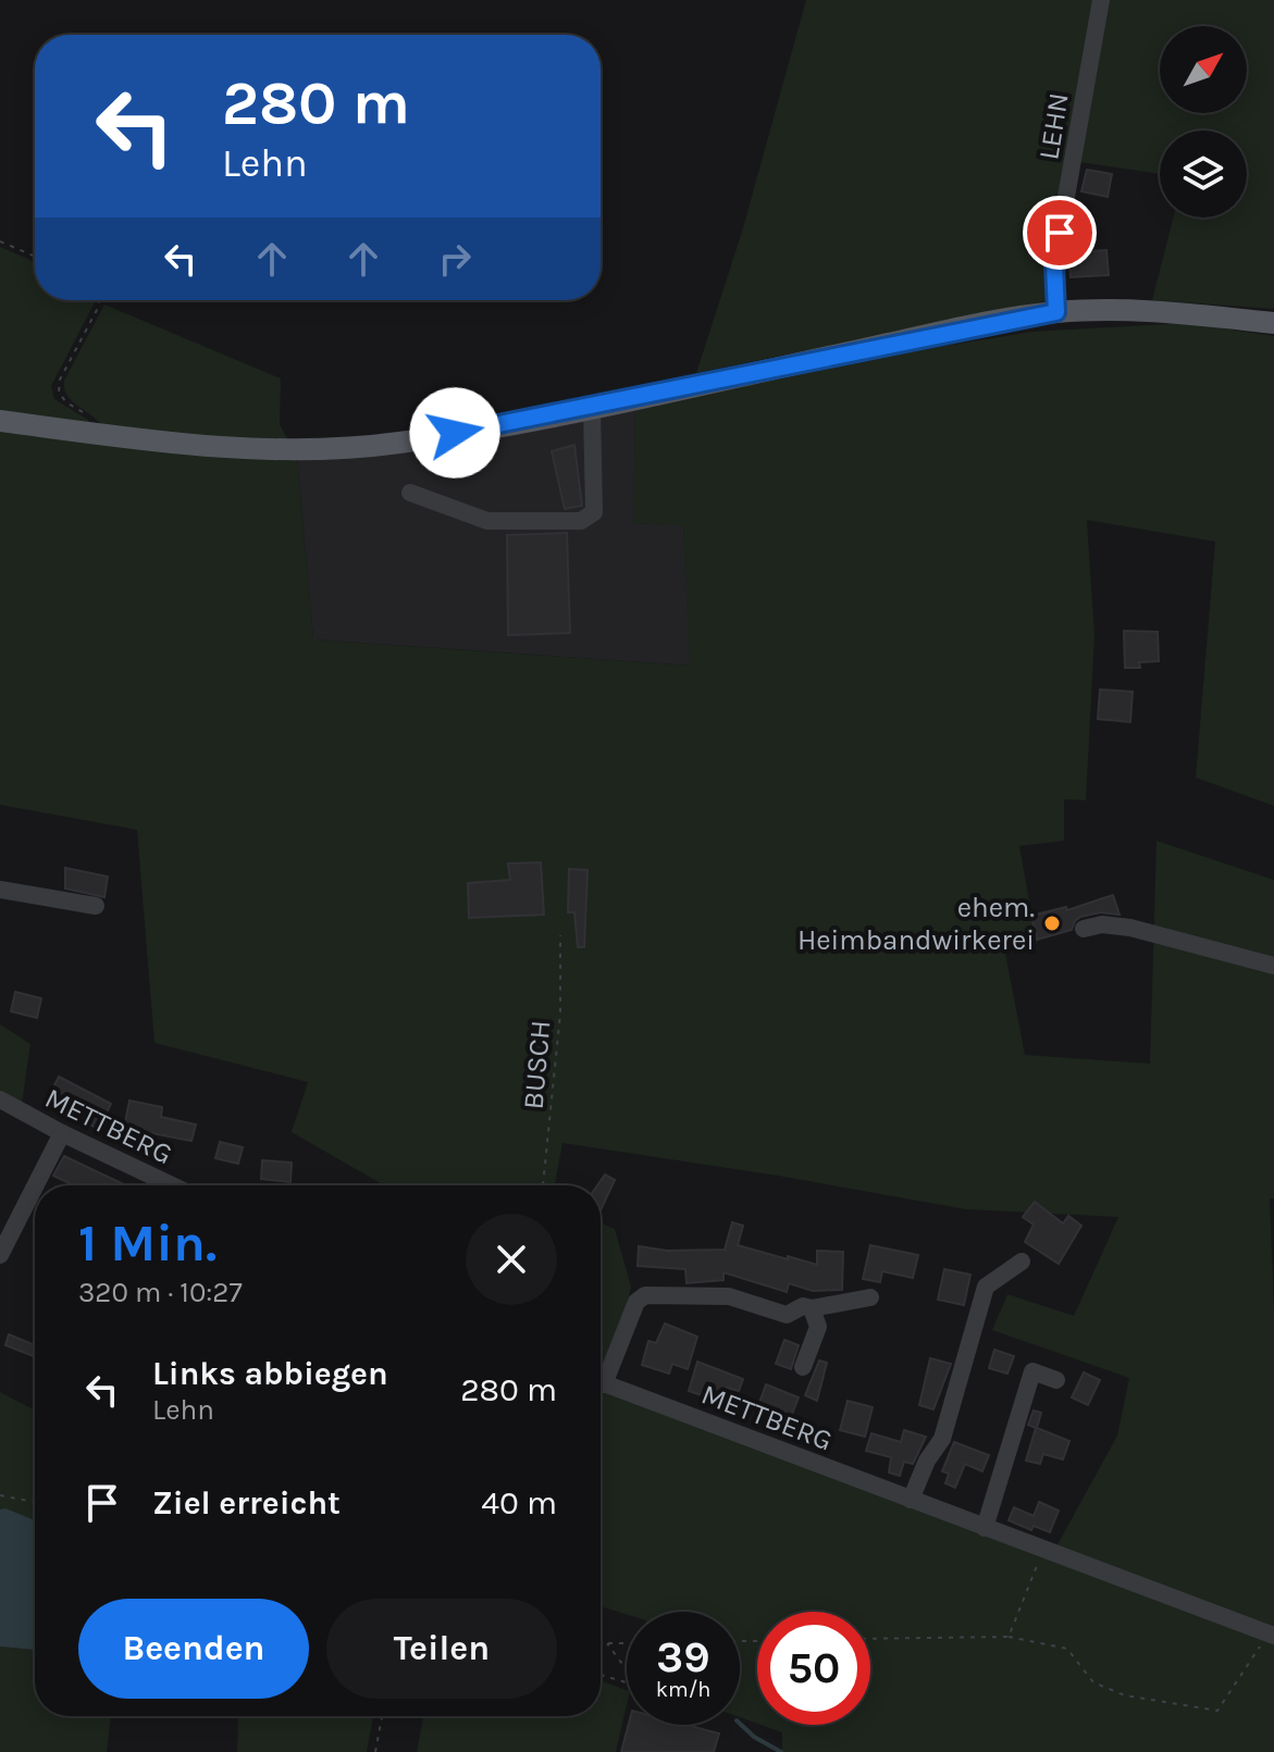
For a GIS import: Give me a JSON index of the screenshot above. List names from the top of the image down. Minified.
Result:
{"streets":{"street":["LEHN","METTBERG"],"path":["BUSCH"]},"places":["ehem. Heimbandwirkerei"],"north":"top right","page":{"turn":["280 m","Lehn"],"heading":["1 Min.","320 m · 10:27"],"list":[{"name":"Links abbiegen","note":"Lehn","value":"280 m"},{"name":"Ziel erreicht","value":"40 m"}],"buttons":["Beenden","Teilen"],"speed":"39 km/h","limit":"50"}}
